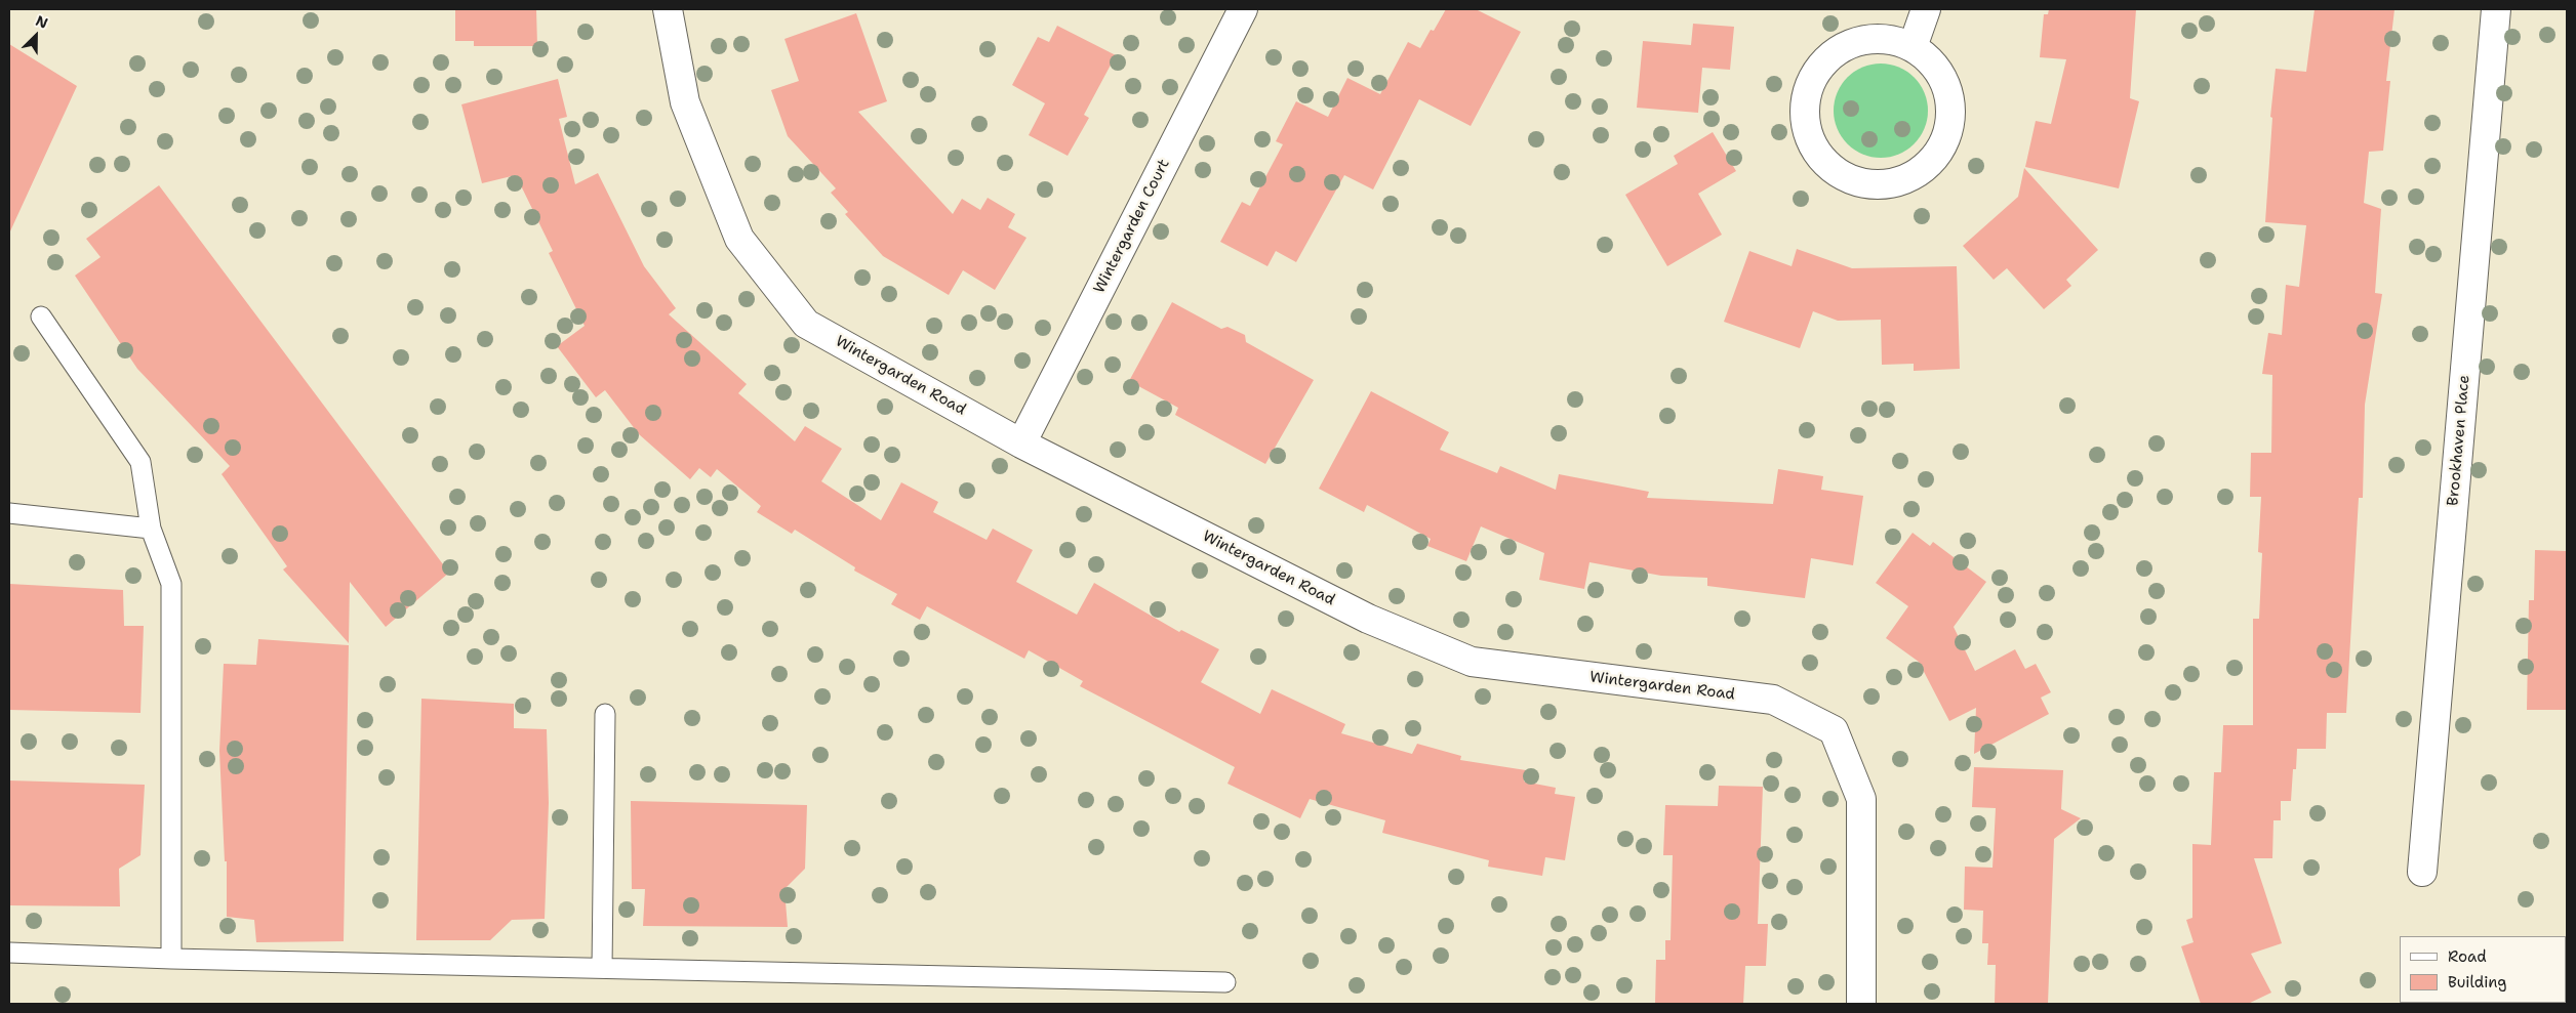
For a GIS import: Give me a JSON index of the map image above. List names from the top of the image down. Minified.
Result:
{"streets":{"street":["Wintergarden Court","Wintergarden Road","Brookhaven Place"]},"crossings":[["Wintergarden Court","Wintergarden Road"]],"legend":["Road","Building"],"north":"top right"}
